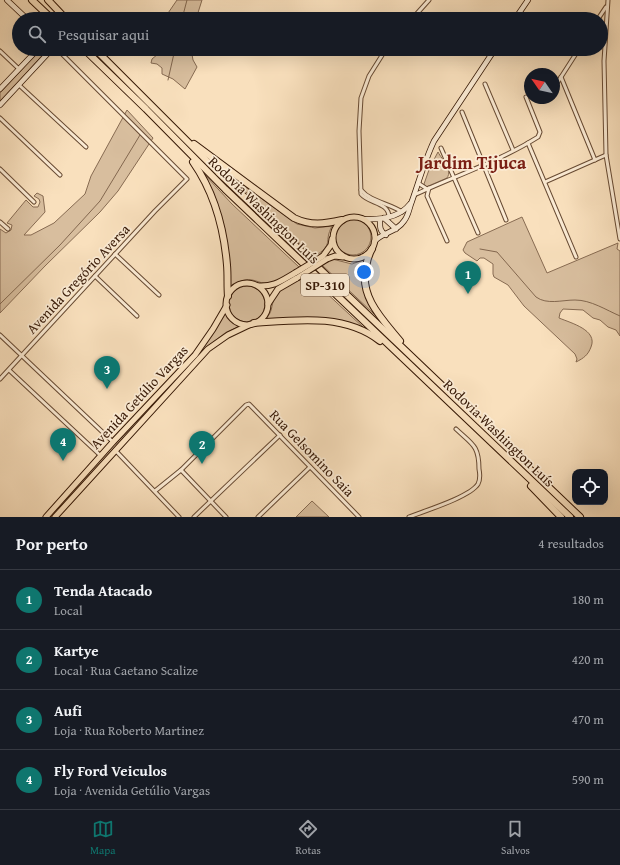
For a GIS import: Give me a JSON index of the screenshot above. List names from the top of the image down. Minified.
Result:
{"streets":{"highway":["Rodovia Washington Luís","SP-310"],"main road":["Avenida Getúlio Vargas"],"street":["Avenida Gregório Aversa","Rua Gelsomino Saia"]},"districts":["Jardim Tijuca"],"north":"top left","page":{"search":"Pesquisar aqui","pins":["1","3","4","2"],"heading":["Por perto","4 resultados"],"list":[{"mark":"1","name":"Tenda Atacado","note":"Local","value":"180 m"},{"mark":"2","name":"Kartye","note":"Local · Rua Caetano Scalize","value":"420 m"},{"mark":"3","name":"Aufi","note":"Loja · Rua Roberto Martinez","value":"470 m"},{"mark":"4","name":"Fly Ford Veiculos","note":"Loja · Avenida Getúlio Vargas","value":"590 m"}],"nav":["Mapa","Rotas","Salvos"]}}
